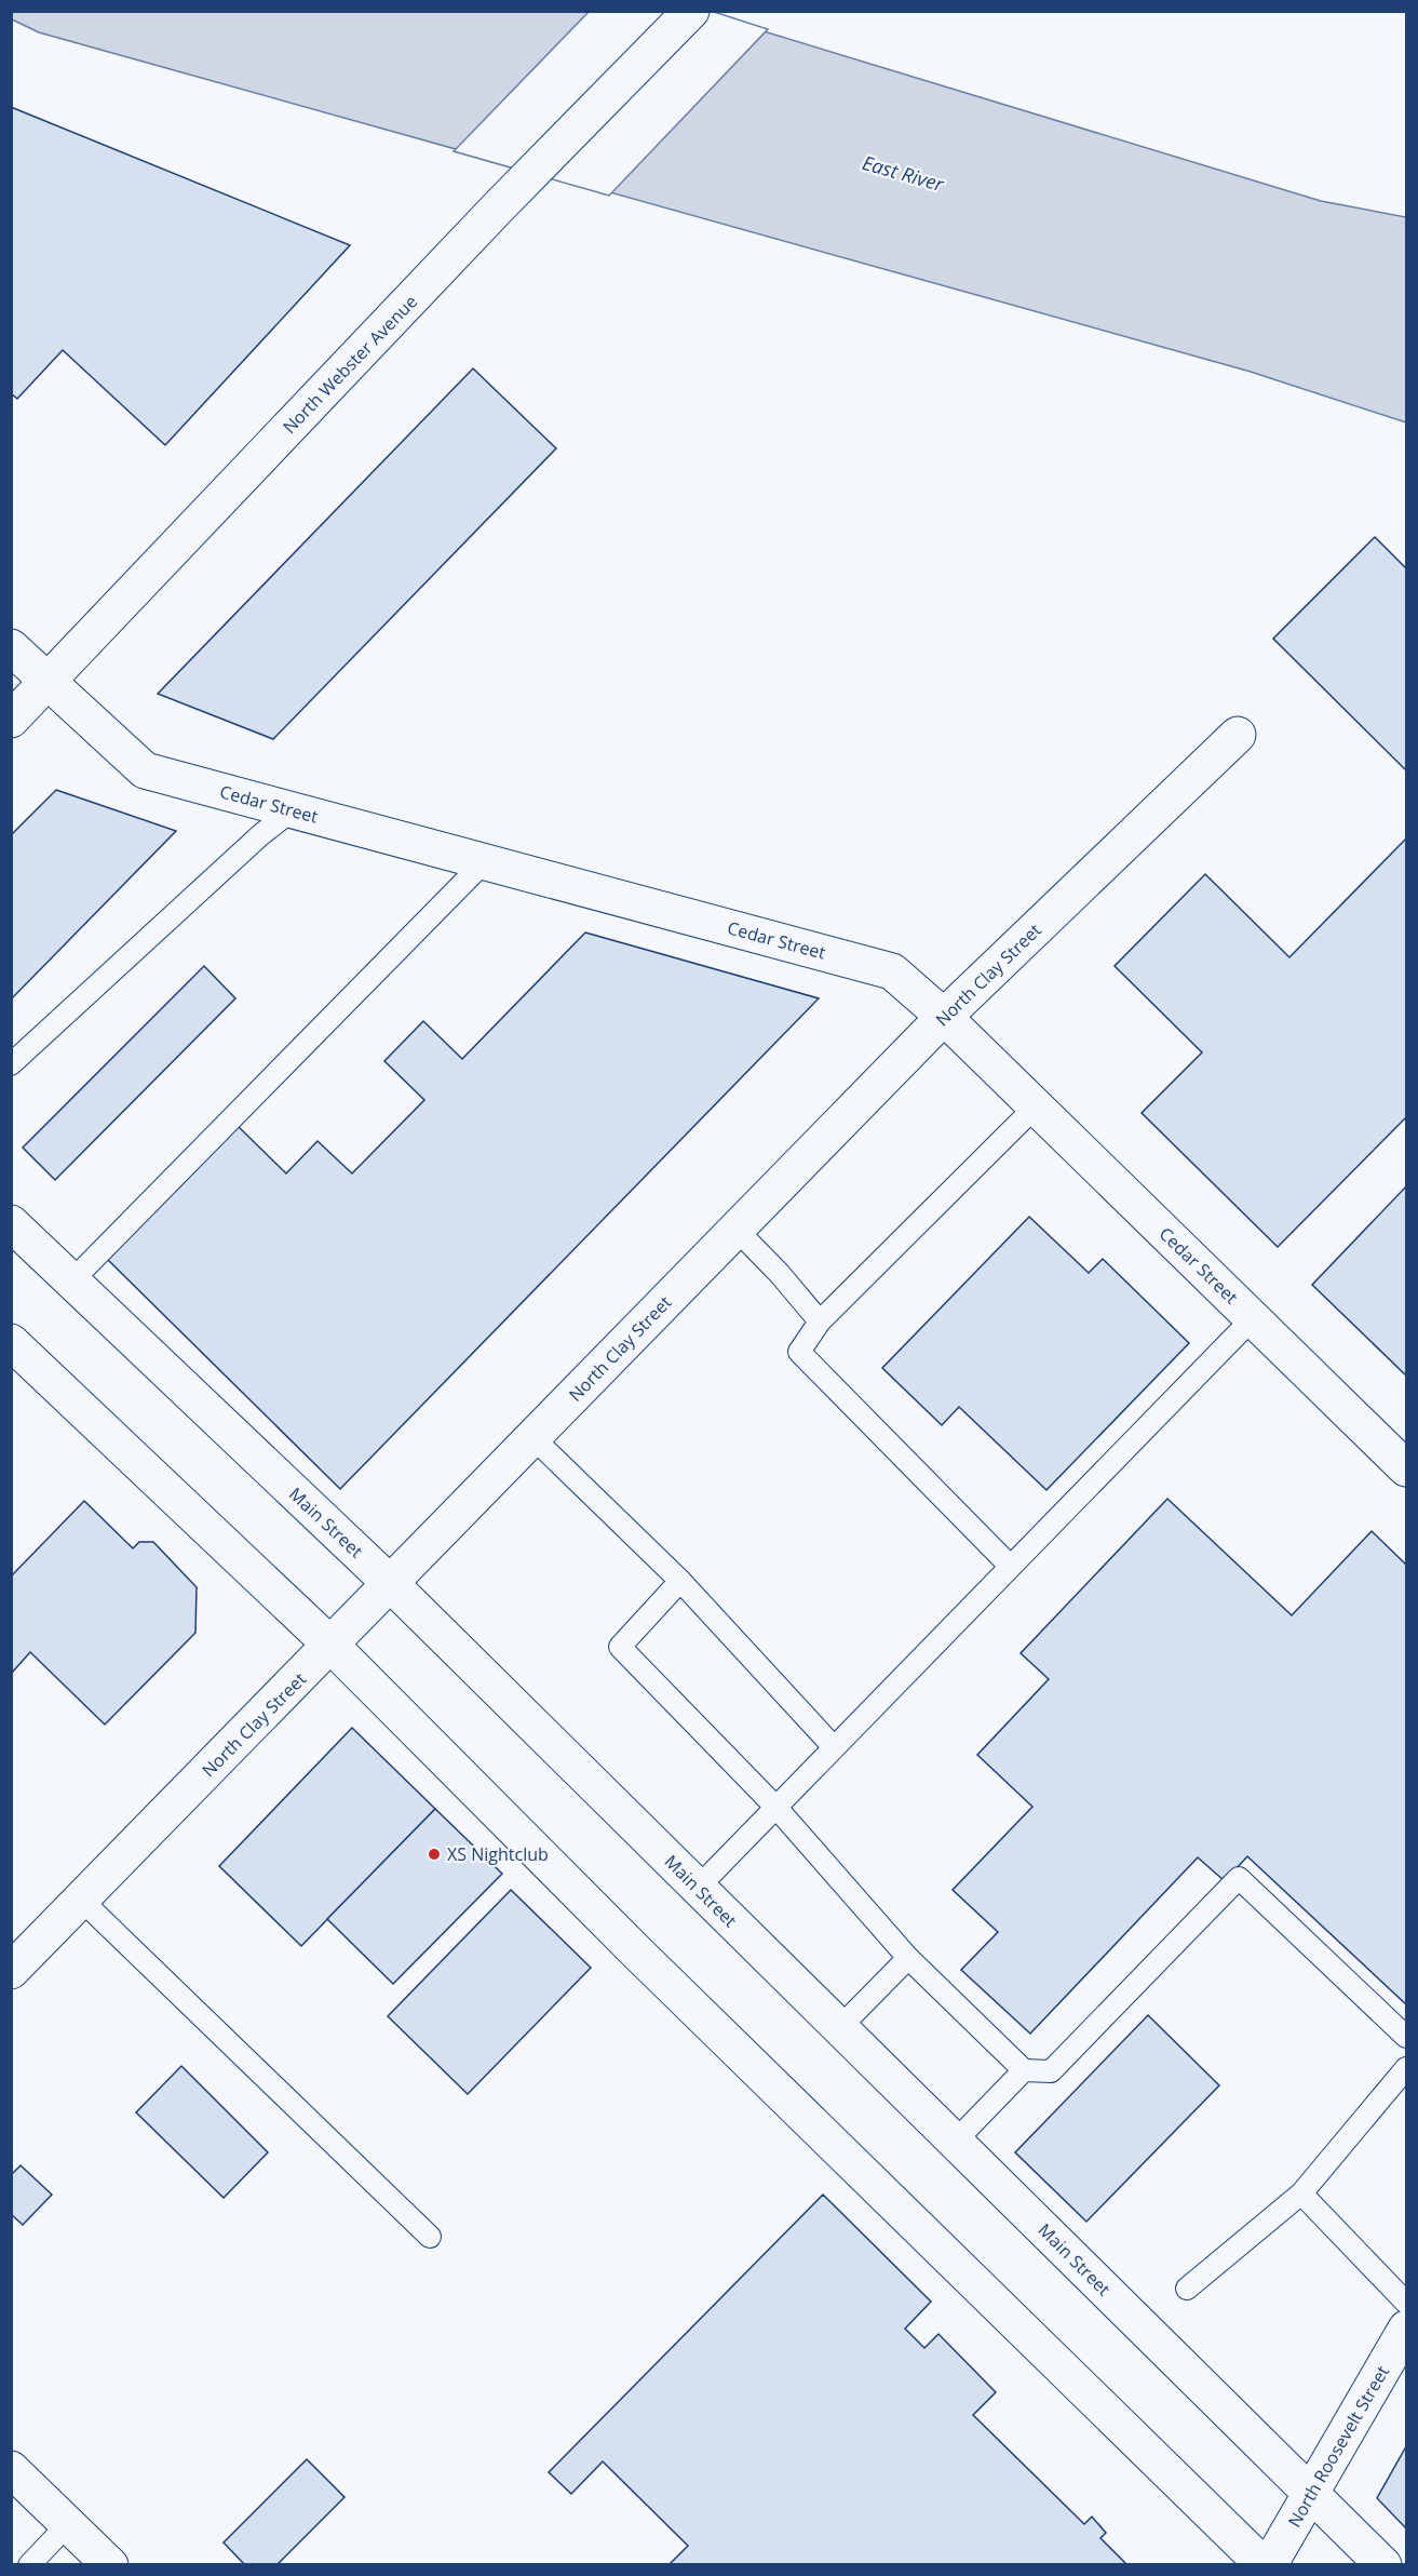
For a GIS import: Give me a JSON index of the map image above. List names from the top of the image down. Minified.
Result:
{"streets":{"main road":["North Webster Avenue","Cedar Street","North Clay Street","Main Street","North Roosevelt Street"]},"crossings":[["North Webster Avenue","Cedar Street"],["Cedar Street","North Clay Street"],["North Clay Street","Main Street"],["Main Street","North Roosevelt Street"]],"water":["East River"],"places":["XS Nightclub"]}
